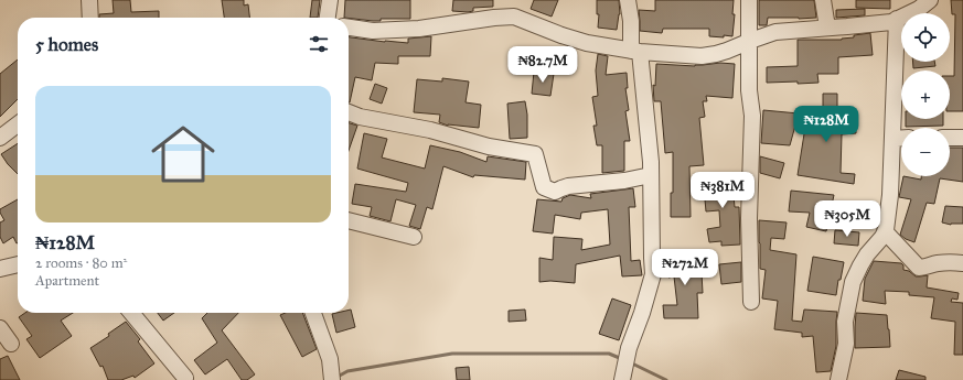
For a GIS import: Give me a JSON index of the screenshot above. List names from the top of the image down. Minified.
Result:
{"page":{"map_buttons":["+","−"],"heading":"5 homes","price":["₦82.7M","₦128M","₦381M","₦305M","₦272M"],"list":[{"name":"₦128M","note":"2 rooms · 80 m² · Apartment"}]}}
